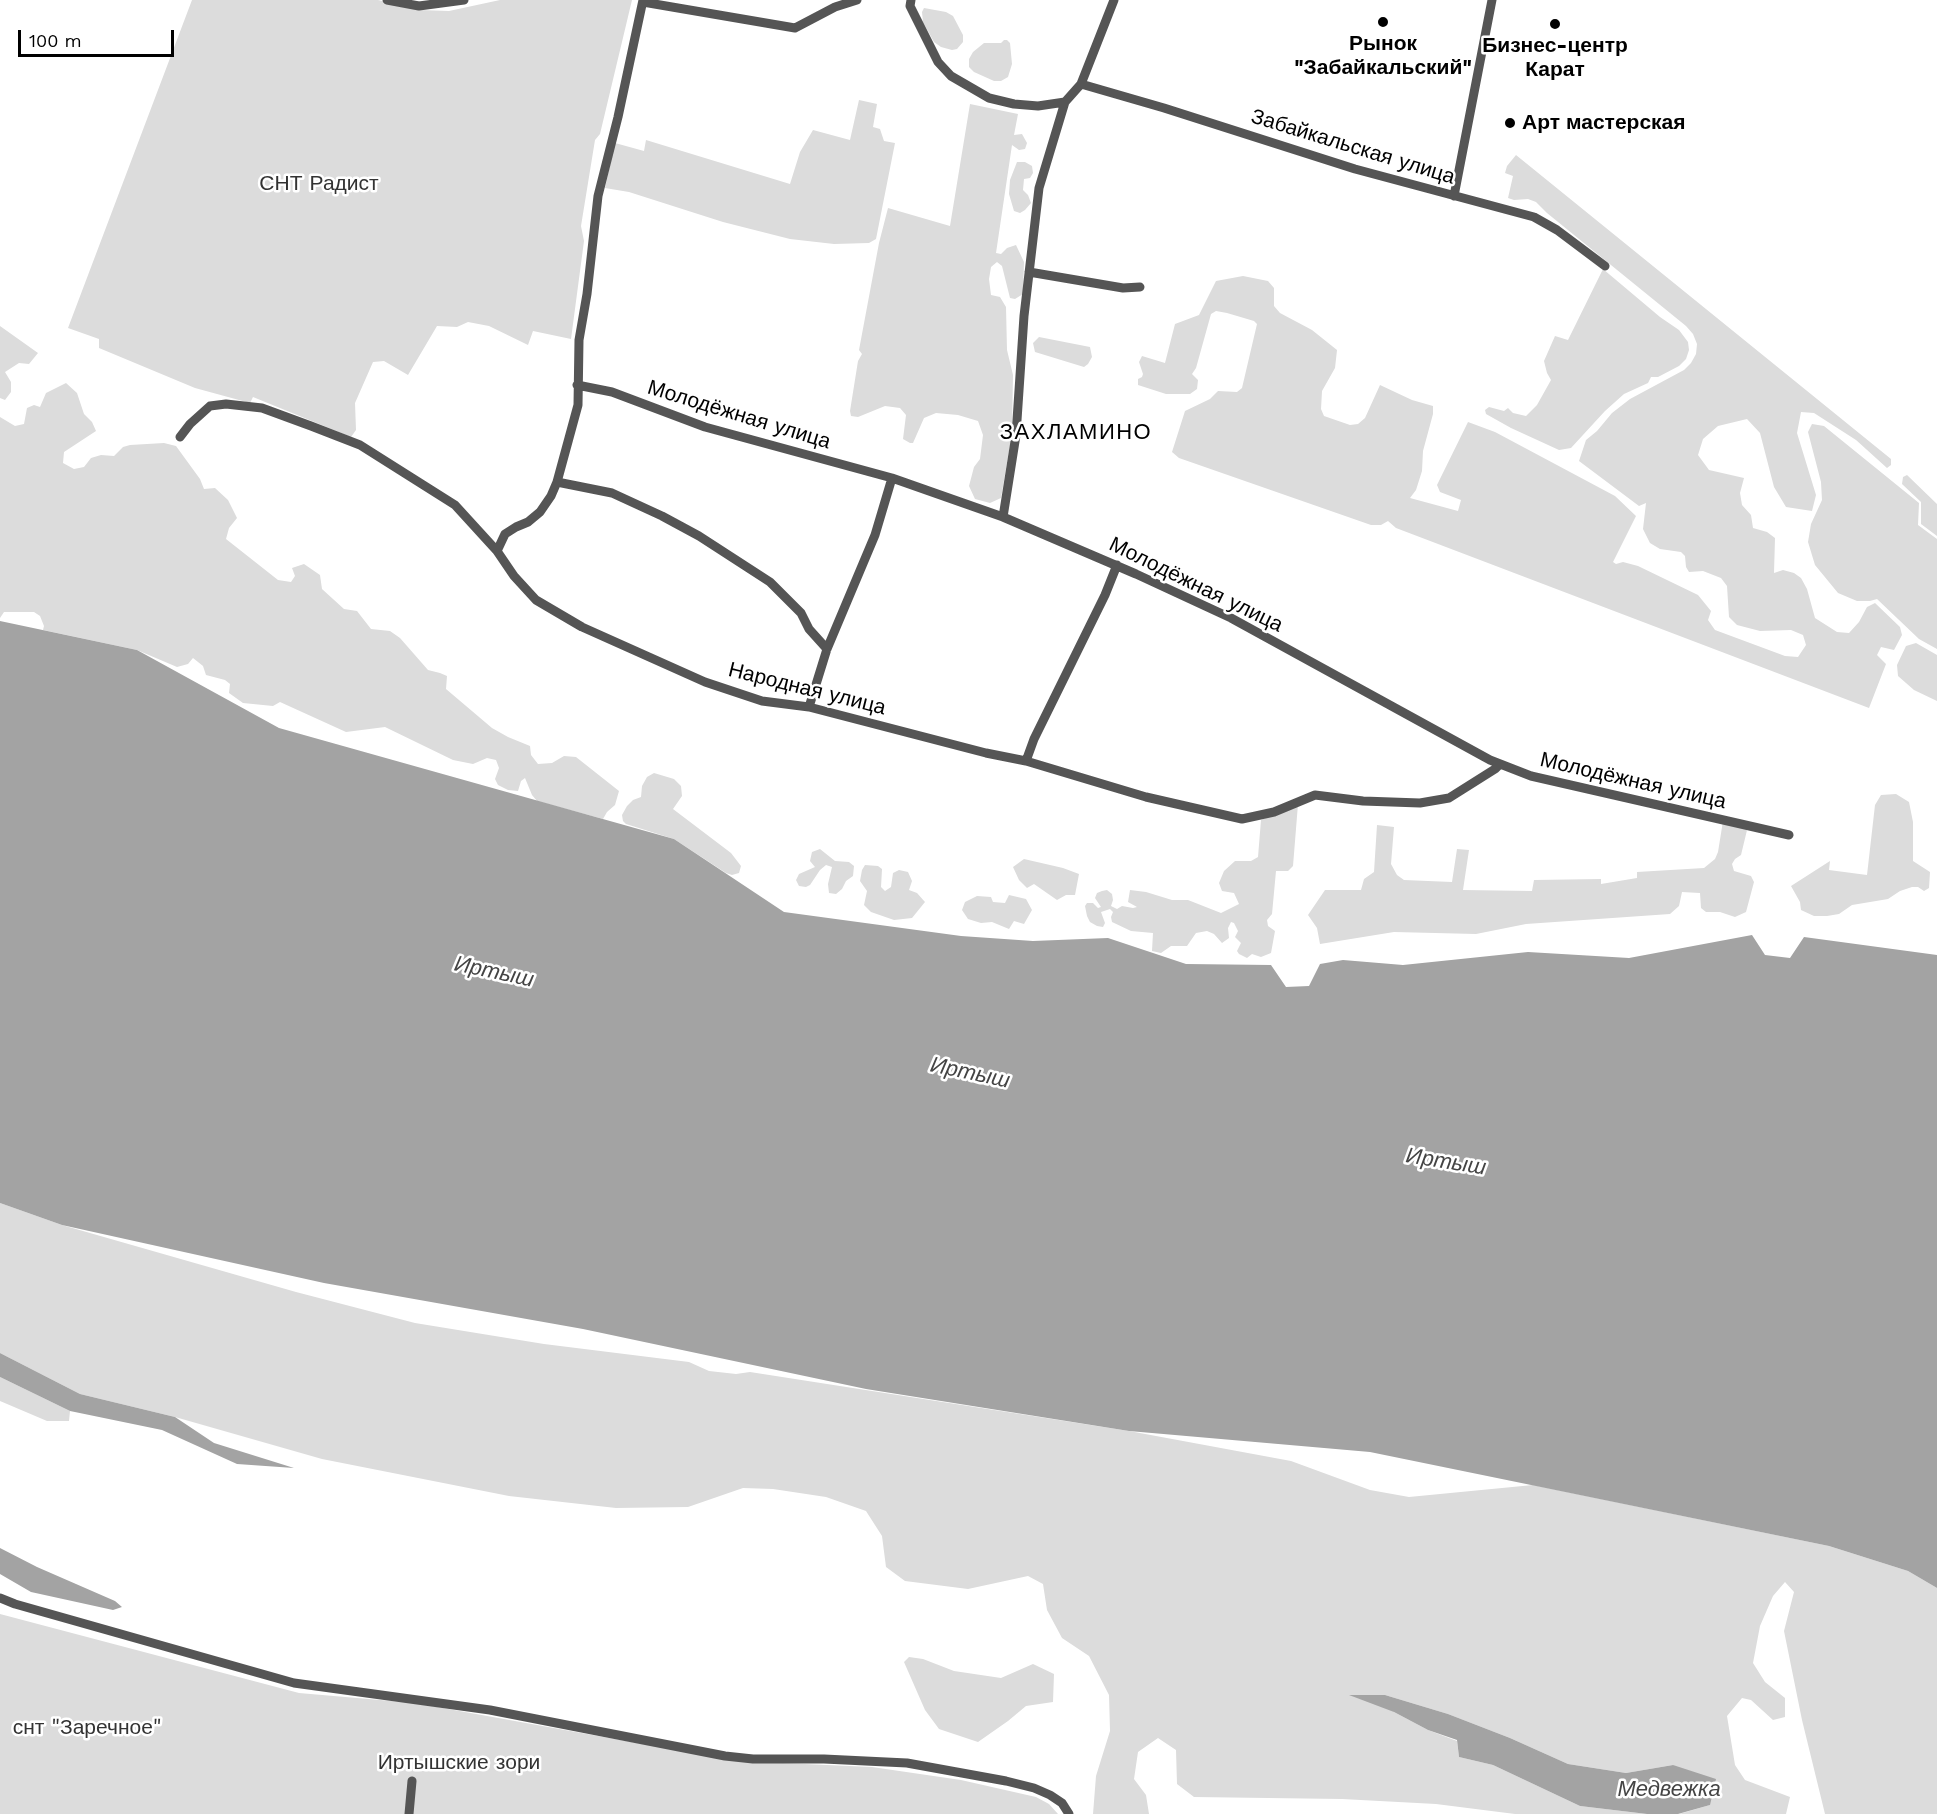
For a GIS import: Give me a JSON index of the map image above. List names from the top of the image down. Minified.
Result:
{"streets":{"street":["Забайкальская улица","Молодёжная улица","Народная улица"]},"crossings":[["Молодёжная улица","Народная улица"]],"districts":["ЗАХЛАМИНО"],"water":["Иртыш","Медвежка"],"parks":["СНТ Радист","снт \"Заречное\"","Иртышские зори"],"places":["Рынок \"Забайкальский\"","Бизнес-центр Карат","Арт мастерская"],"scale_bar":"100 m"}
